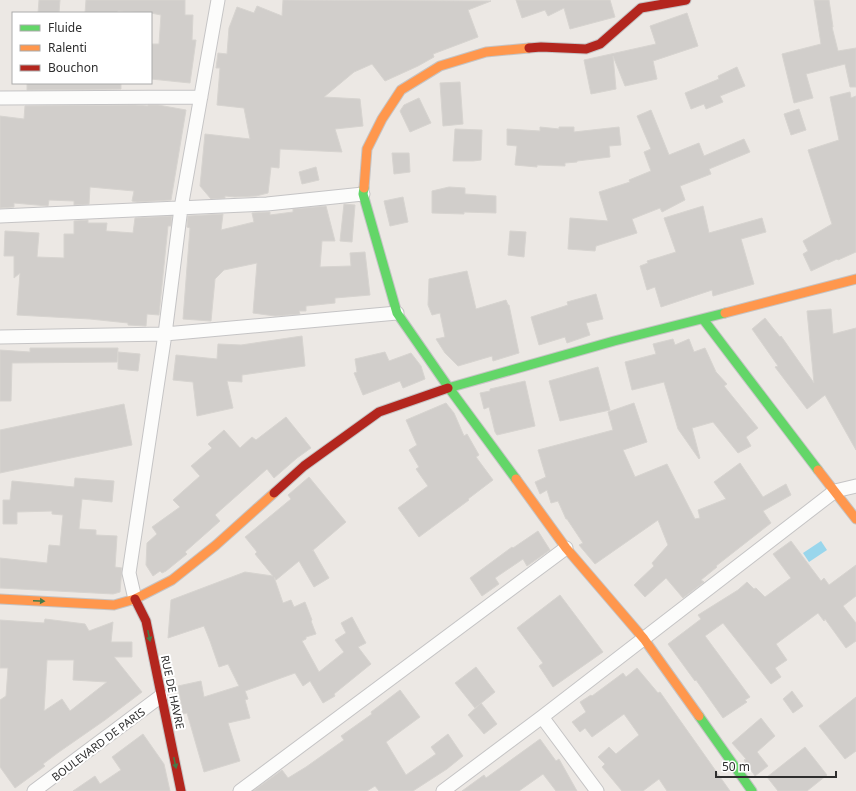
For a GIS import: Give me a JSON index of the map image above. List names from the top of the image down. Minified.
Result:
{"streets":{"street":["RUE DE HAVRE","BOULEVARD DE PARIS"]},"crossings":[["RUE DE HAVRE","BOULEVARD DE PARIS"]],"one_way":["RUE DE HAVRE"],"legend":["Fluide","Ralenti","Bouchon"],"scale_bar":"50 m"}
